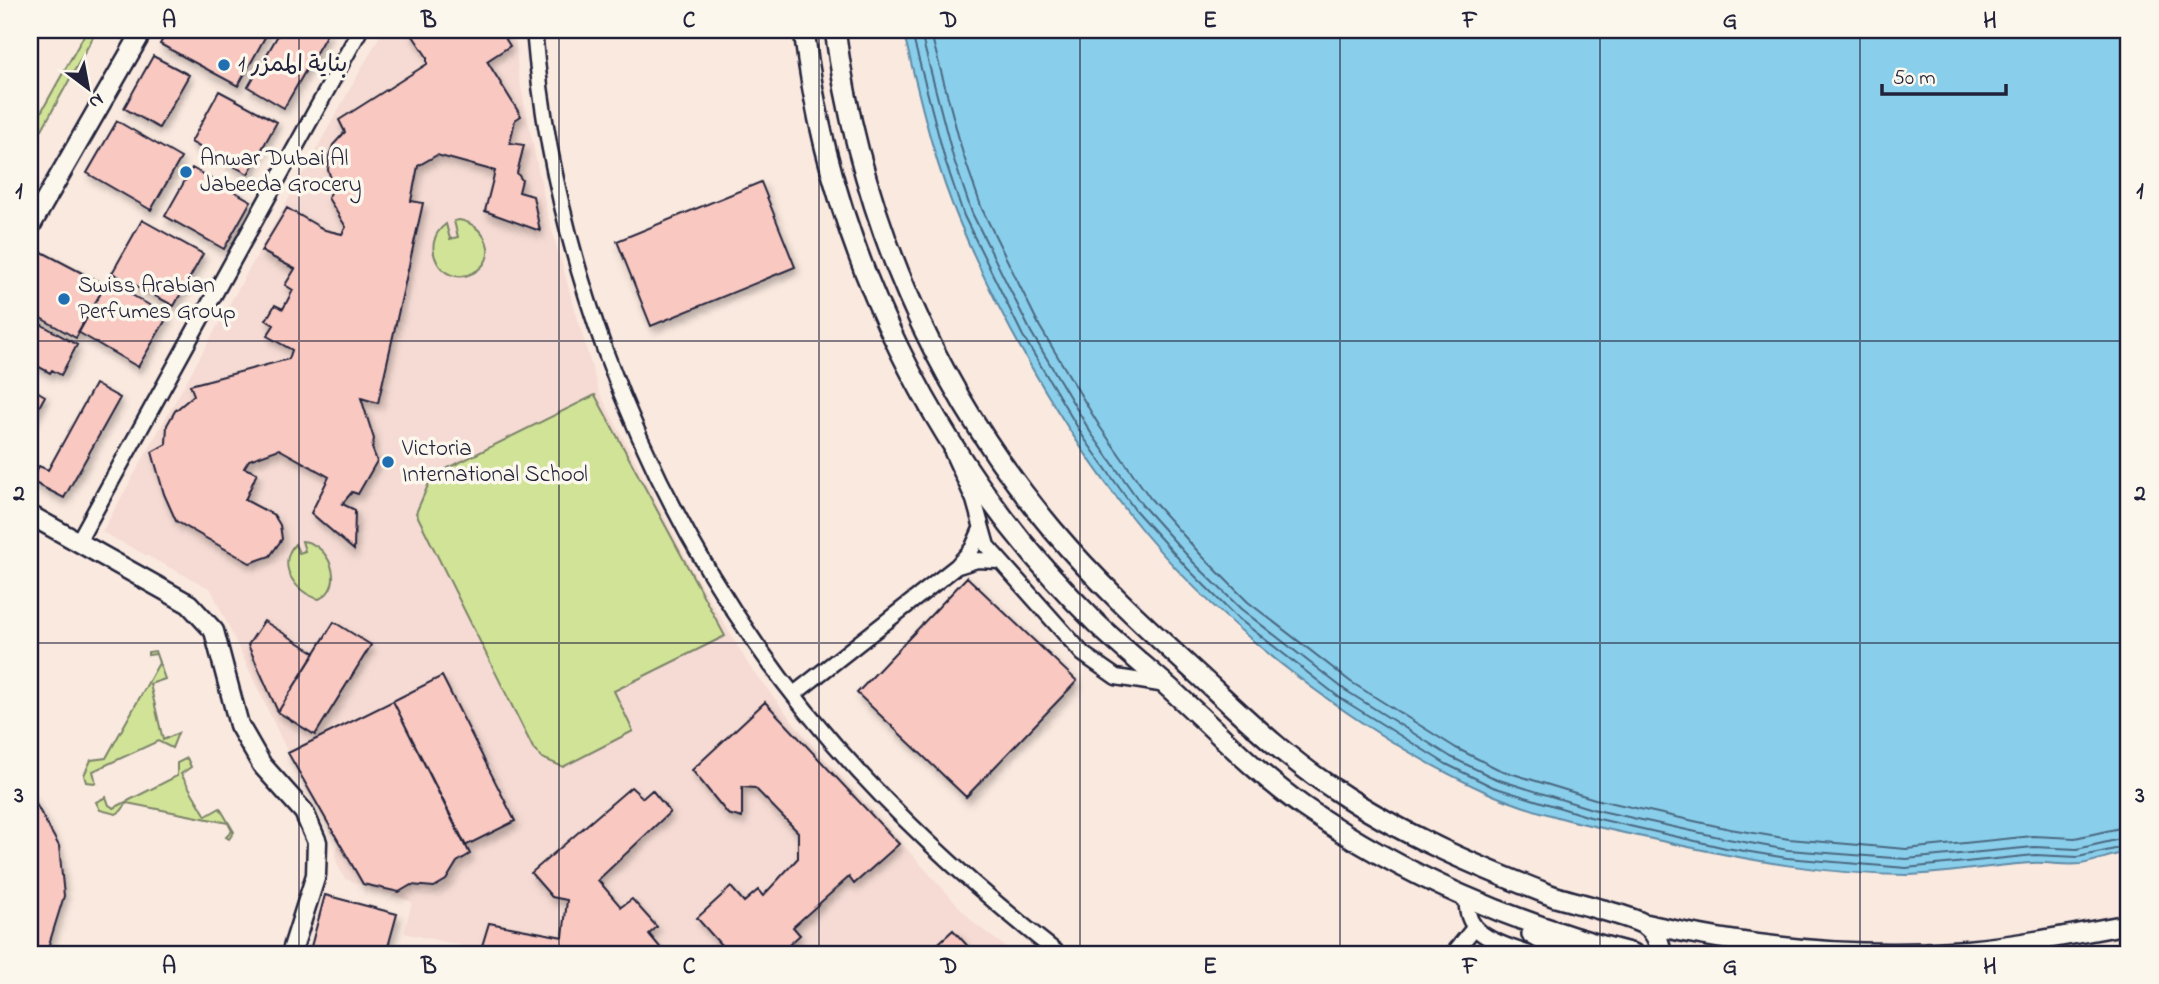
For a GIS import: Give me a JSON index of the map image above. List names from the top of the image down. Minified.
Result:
{"places":["بناية الممزر 1","Anwar Dubai Al Jabeeda Grocery","Swiss Arabian Perfumes Group","Victoria International School"],"scale_bar":"50 m","north":"bottom right","grid":{"columns":["A","B","C","D","E","F","G","H"],"rows":["1","2","3"]}}
